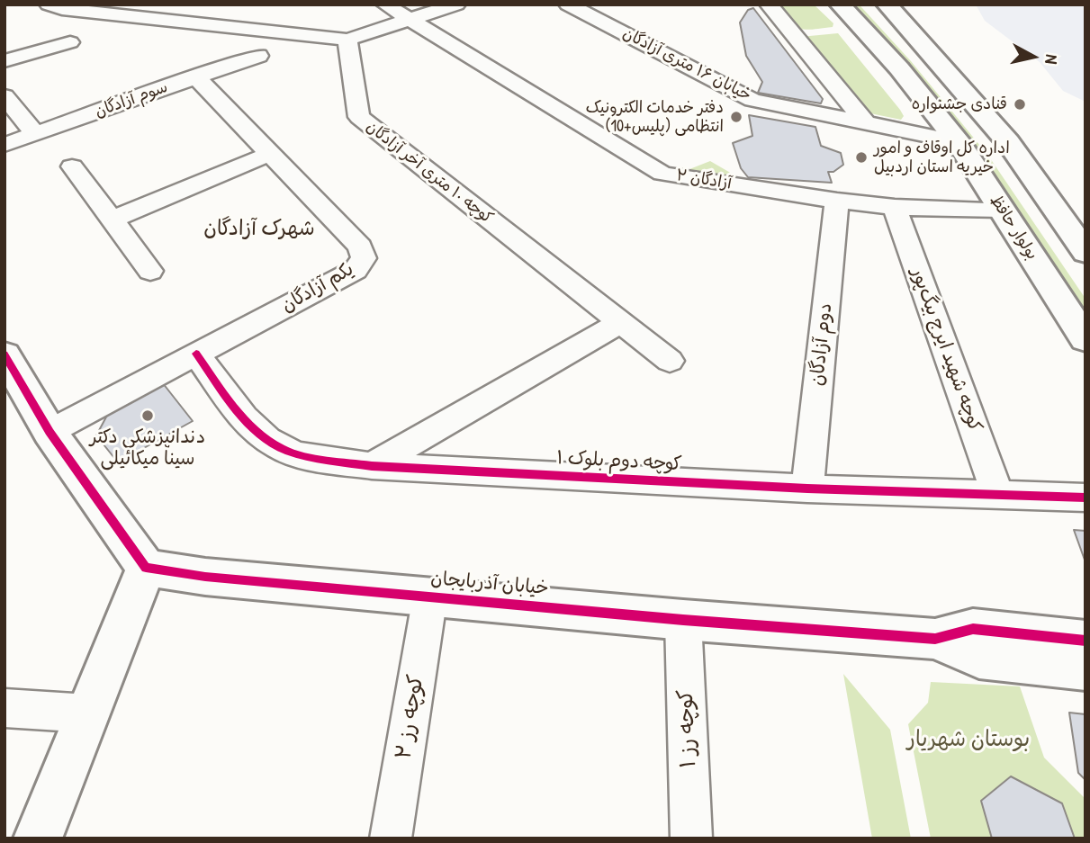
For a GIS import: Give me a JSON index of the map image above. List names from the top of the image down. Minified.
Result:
{"streets":{"street":["خیابان ۱۶ متری آزادگان","سوم آزادگان","کوچه ۱۰ متری آخر آزادگان","آزادگان ۲","بولوار حافظ","یکم آزادگان","دوم آزادگان","کوچه شهید ایرج بیگ‌پور","کوچه دوم بلوک ۱","خیابان آذربایجان","کوچه رز ۲","کوچه رز ۱"]},"crossings":[["خیابان ۱۶ متری آزادگان","بولوار حافظ"],["سوم آزادگان","یکم آزادگان"],["آزادگان ۲","بولوار حافظ"],["آزادگان ۲","دوم آزادگان"],["آزادگان ۲","کوچه شهید ایرج بیگ‌پور"],["یکم آزادگان","کوچه دوم بلوک ۱"],["دوم آزادگان","کوچه دوم بلوک ۱"],["کوچه شهید ایرج بیگ‌پور","کوچه دوم بلوک ۱"],["خیابان آذربایجان","کوچه رز ۲"],["خیابان آذربایجان","کوچه رز ۱"]],"districts":["شهرک آزادگان"],"parks":["بوستان شهریار"],"places":["قنادی جشنواره","دفتر خدمات الکترونیک انتظامی (پلیس+10)","اداره کل اوقاف و امور خیریه استان اردبیل","دندانپزشکی دکتر سینا میکائیلی"],"north":"right"}
